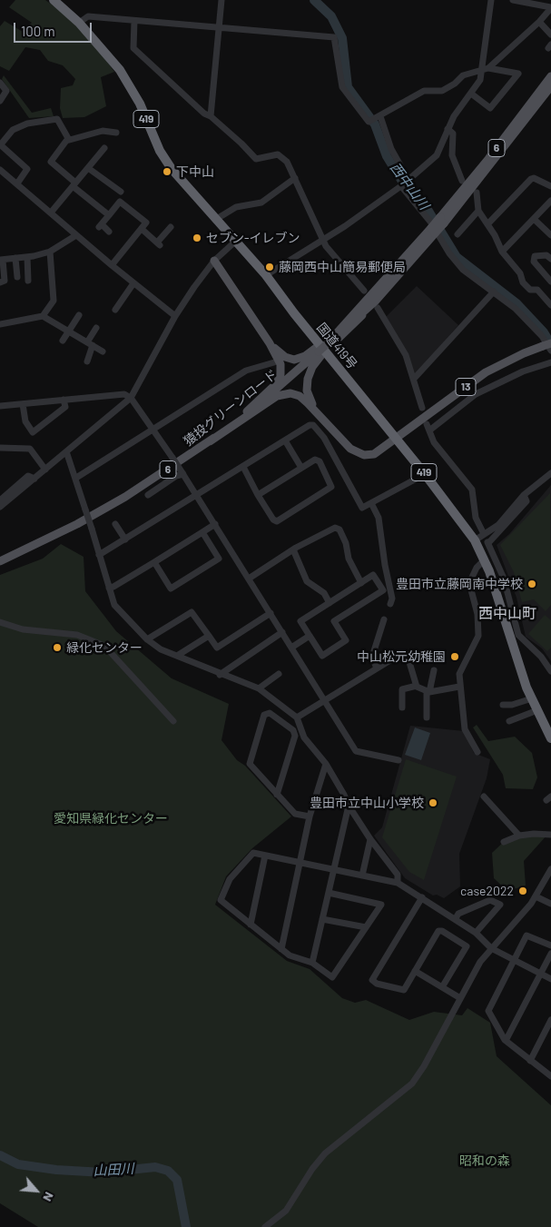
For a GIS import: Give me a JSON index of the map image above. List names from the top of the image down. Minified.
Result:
{"streets":{"highway":["419","国道419号"],"main road":["6","13","猿投グリーンロード"]},"crossings":[["6","猿投グリーンロード"],["国道419号","13"]],"districts":["西中山町"],"water":["西中山川","山田川"],"parks":["愛知県緑化センター","昭和の森"],"places":["下中山","セブン-イレブン","藤岡西中山簡易郵便局","豊田市立藤岡南中学校","緑化センター","中山松元幼稚園","豊田市立中山小学校","case2022"],"scale_bar":"100 m","north":"bottom right"}
